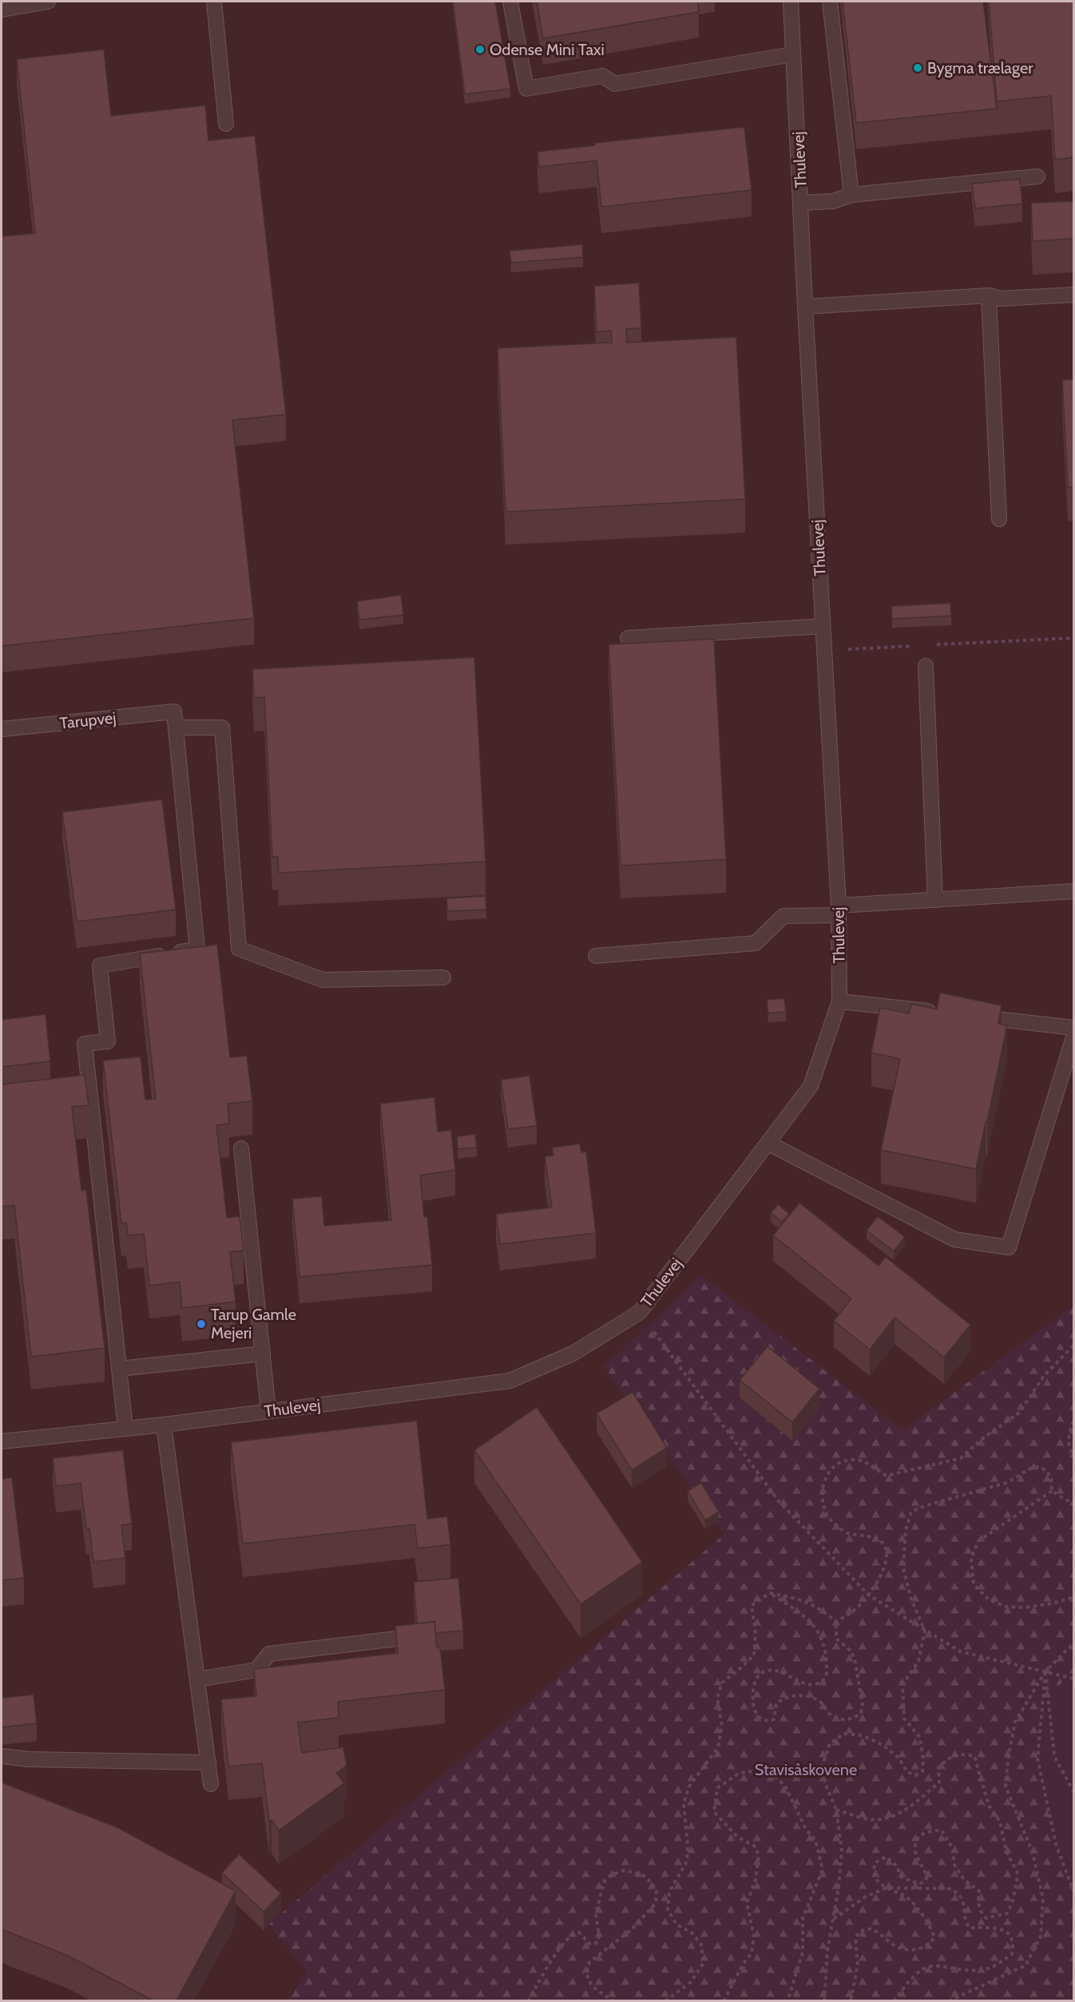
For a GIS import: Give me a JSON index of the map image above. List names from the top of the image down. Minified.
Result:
{"streets":{"street":["Thulevej","Tarupvej"]},"parks":["Stavisåskovene"],"places":["Odense Mini Taxi","Bygma trælager","Tarup Gamle Mejeri"]}
